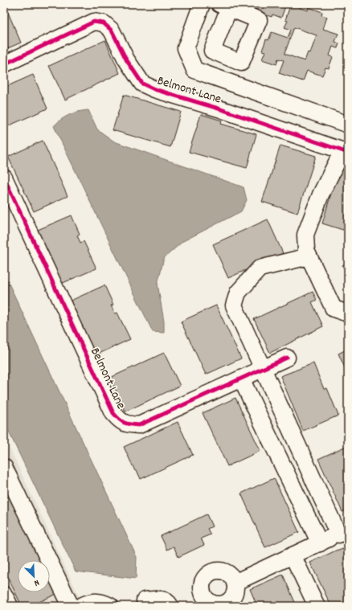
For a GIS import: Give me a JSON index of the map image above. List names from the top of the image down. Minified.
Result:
{"streets":{"street":["Belmont Lane"]},"north":"bottom right"}
